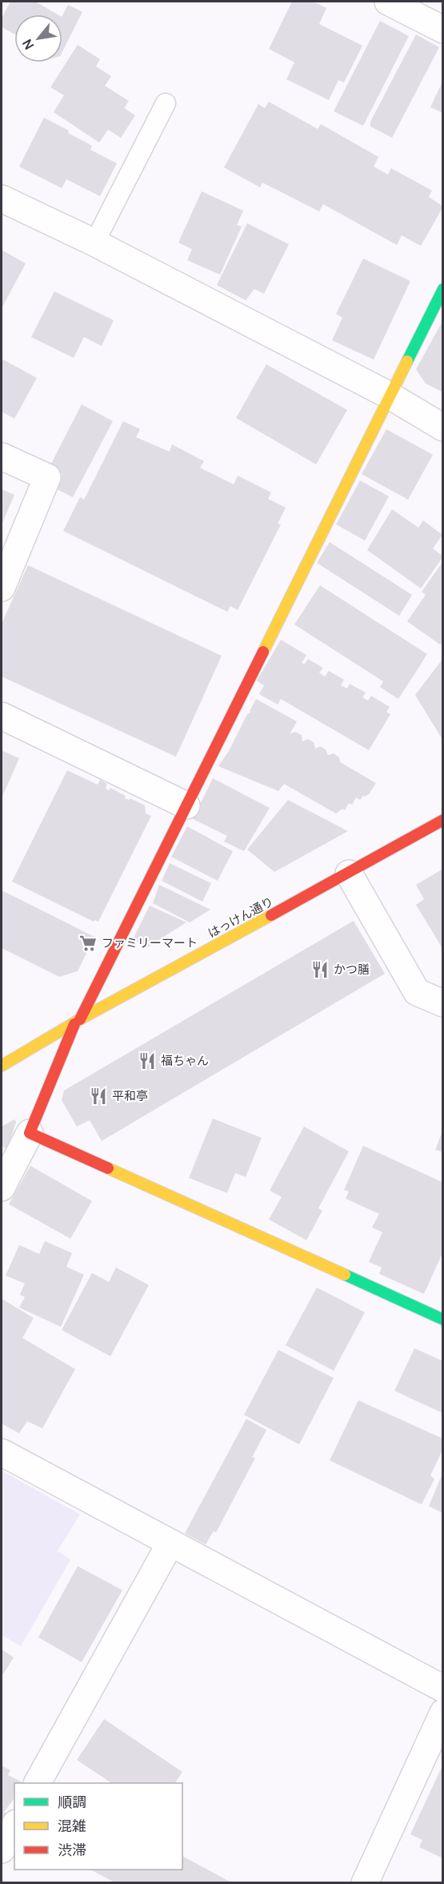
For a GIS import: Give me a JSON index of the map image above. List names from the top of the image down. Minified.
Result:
{"streets":{"street":["はっけん通り"]},"places":{"supermarket":["ファミリーマート"],"restaurant":["かつ膳","福ちゃん","平和亭"]},"legend":["順調","混雑","渋滞"],"north":"bottom left"}
